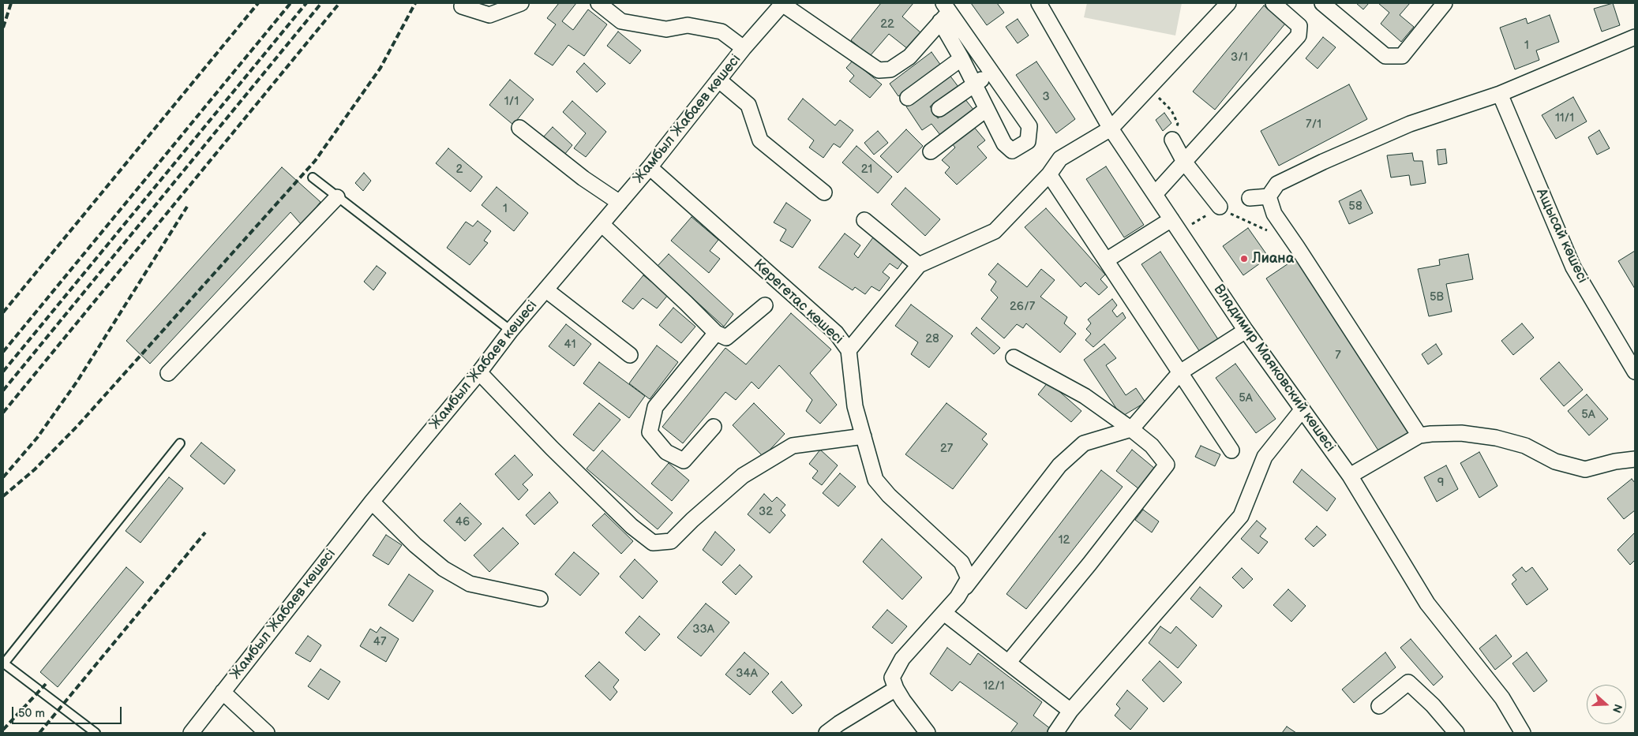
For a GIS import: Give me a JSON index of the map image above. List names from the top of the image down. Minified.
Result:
{"streets":{"street":["Жамбыл Жабаев көшесі","Ащысай көшесі","Керегетас көшесі","Владимир Маяковский көшесі"]},"crossings":[["Жамбыл Жабаев көшесі","Керегетас көшесі"]],"places":["Лиана"],"house_numbers":["22","1","3/1","3","1/1","11/1","7/1","2","21","58","1","5В","26/7","28","41","7","5А","5А","27","9","32","46","12","33А","47","34А","12/1"],"scale_bar":"50 m","north":"right"}
